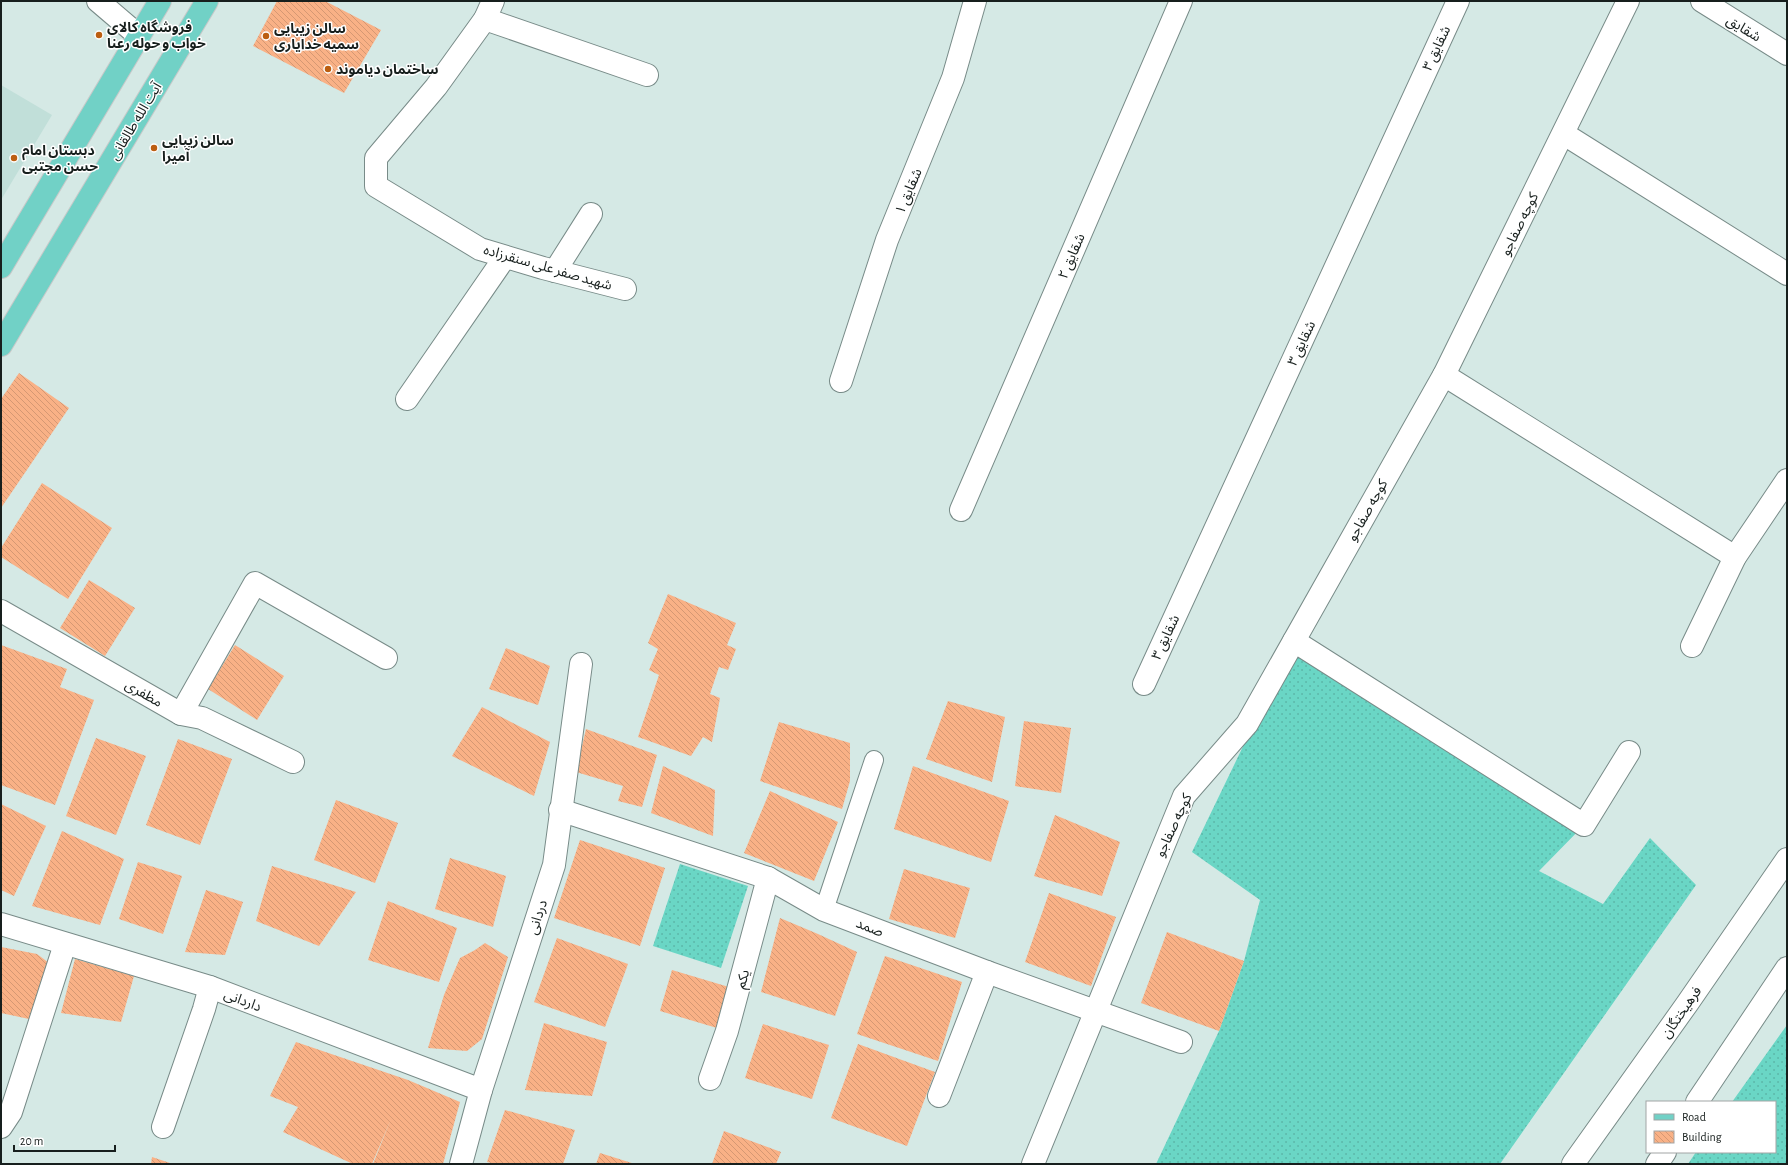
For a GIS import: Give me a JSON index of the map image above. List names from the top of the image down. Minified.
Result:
{"streets":{"main road":["آیت الله طالقانی"],"street":["شقایق","شقایق ۳","شقایق ۱","کوچه صفاجو","شقایق ۲","شهید صفر علی سنقرزاده","مظفری","دردانی","صمد","یکم","داردانی","فرهیختگان"]},"crossings":[["کوچه صفاجو","صمد"],["دردانی","صمد"],["دردانی","داردانی"],["صمد","یکم"]],"places":["فروشگاه کالای خواب و حوله رعنا","سالن زیبایی سمیه خدایاری","ساختمان دیاموند","سالن زیبایی آمیرا","دبستان امام حسن مجتبی"],"legend":["Road","Building"],"scale_bar":"20 m"}
